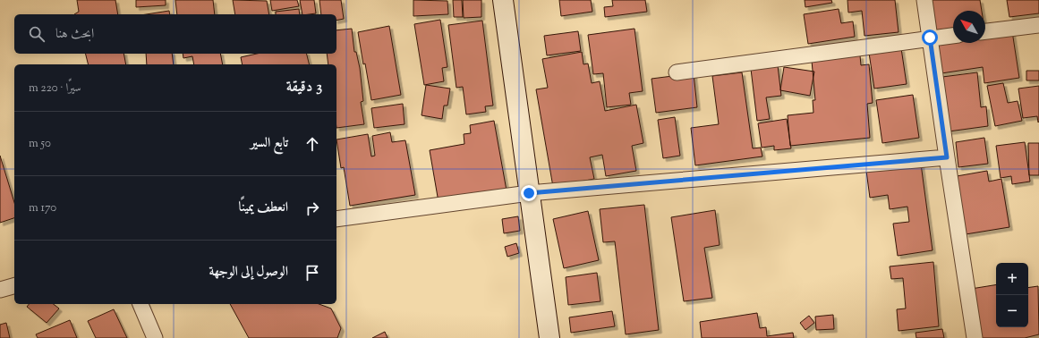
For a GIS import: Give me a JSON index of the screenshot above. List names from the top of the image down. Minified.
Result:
{"north":"top left","page":{"search":"ابحث هنا","heading":["3 دقيقة","سيرًا · 220 m"],"list":[["تابع السير","50 m"],["انعطف يمينًا","170 m"],"الوصول إلى الوجهة"],"map_buttons":["+","−"]}}
